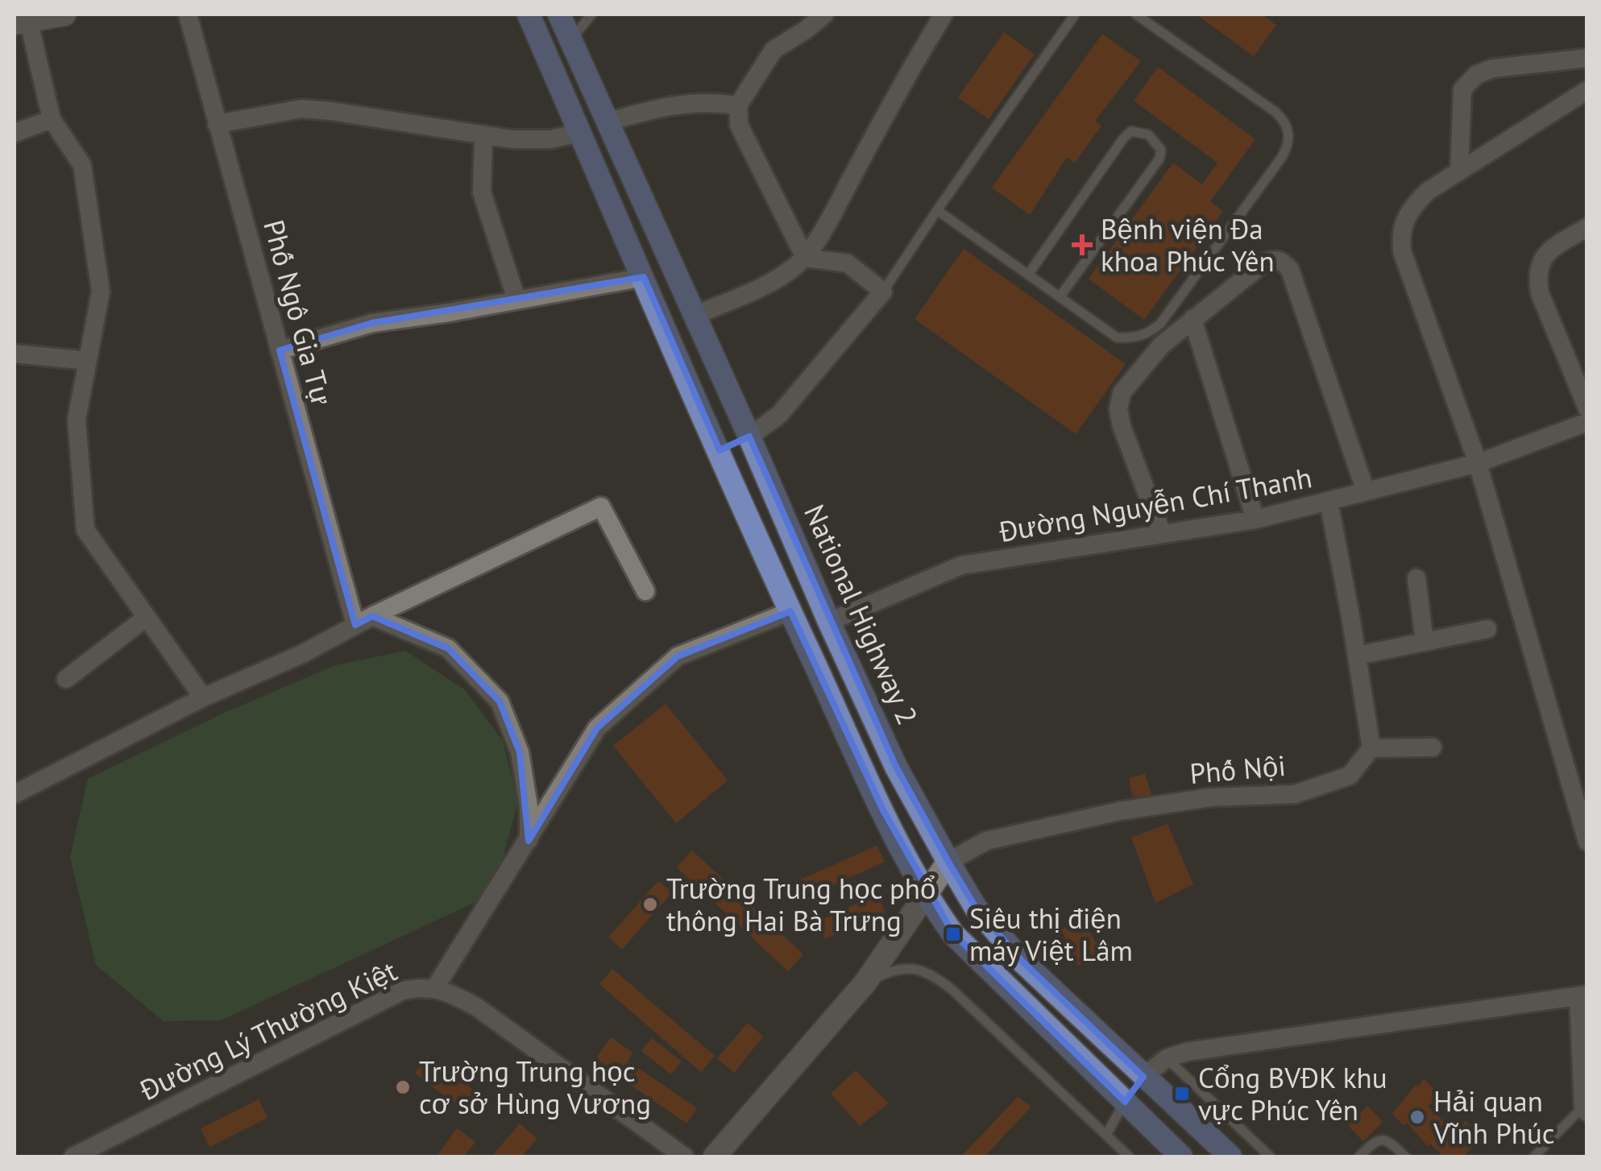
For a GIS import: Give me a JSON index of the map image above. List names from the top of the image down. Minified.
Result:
{"streets":{"highway":["National Highway 2"],"street":["Phố Ngô Gia Tự","Đường Nguyễn Chí Thanh","Phố Nội","Đường Lý Thường Kiệt"]},"crossings":[["Đường Nguyễn Chí Thanh","National Highway 2"],["National Highway 2","Phố Nội"]],"places":{"health":["Bệnh viện Đa khoa Phúc Yên"],"other":["Trường Trung học phổ thông Hai Bà Trưng","Trường Trung học cơ sở Hùng Vương","Hải quan Vĩnh Phúc"],"transit":["Siêu thị điện máy Việt Lâm","Cổng BVĐK khu vực Phúc Yên"]}}
